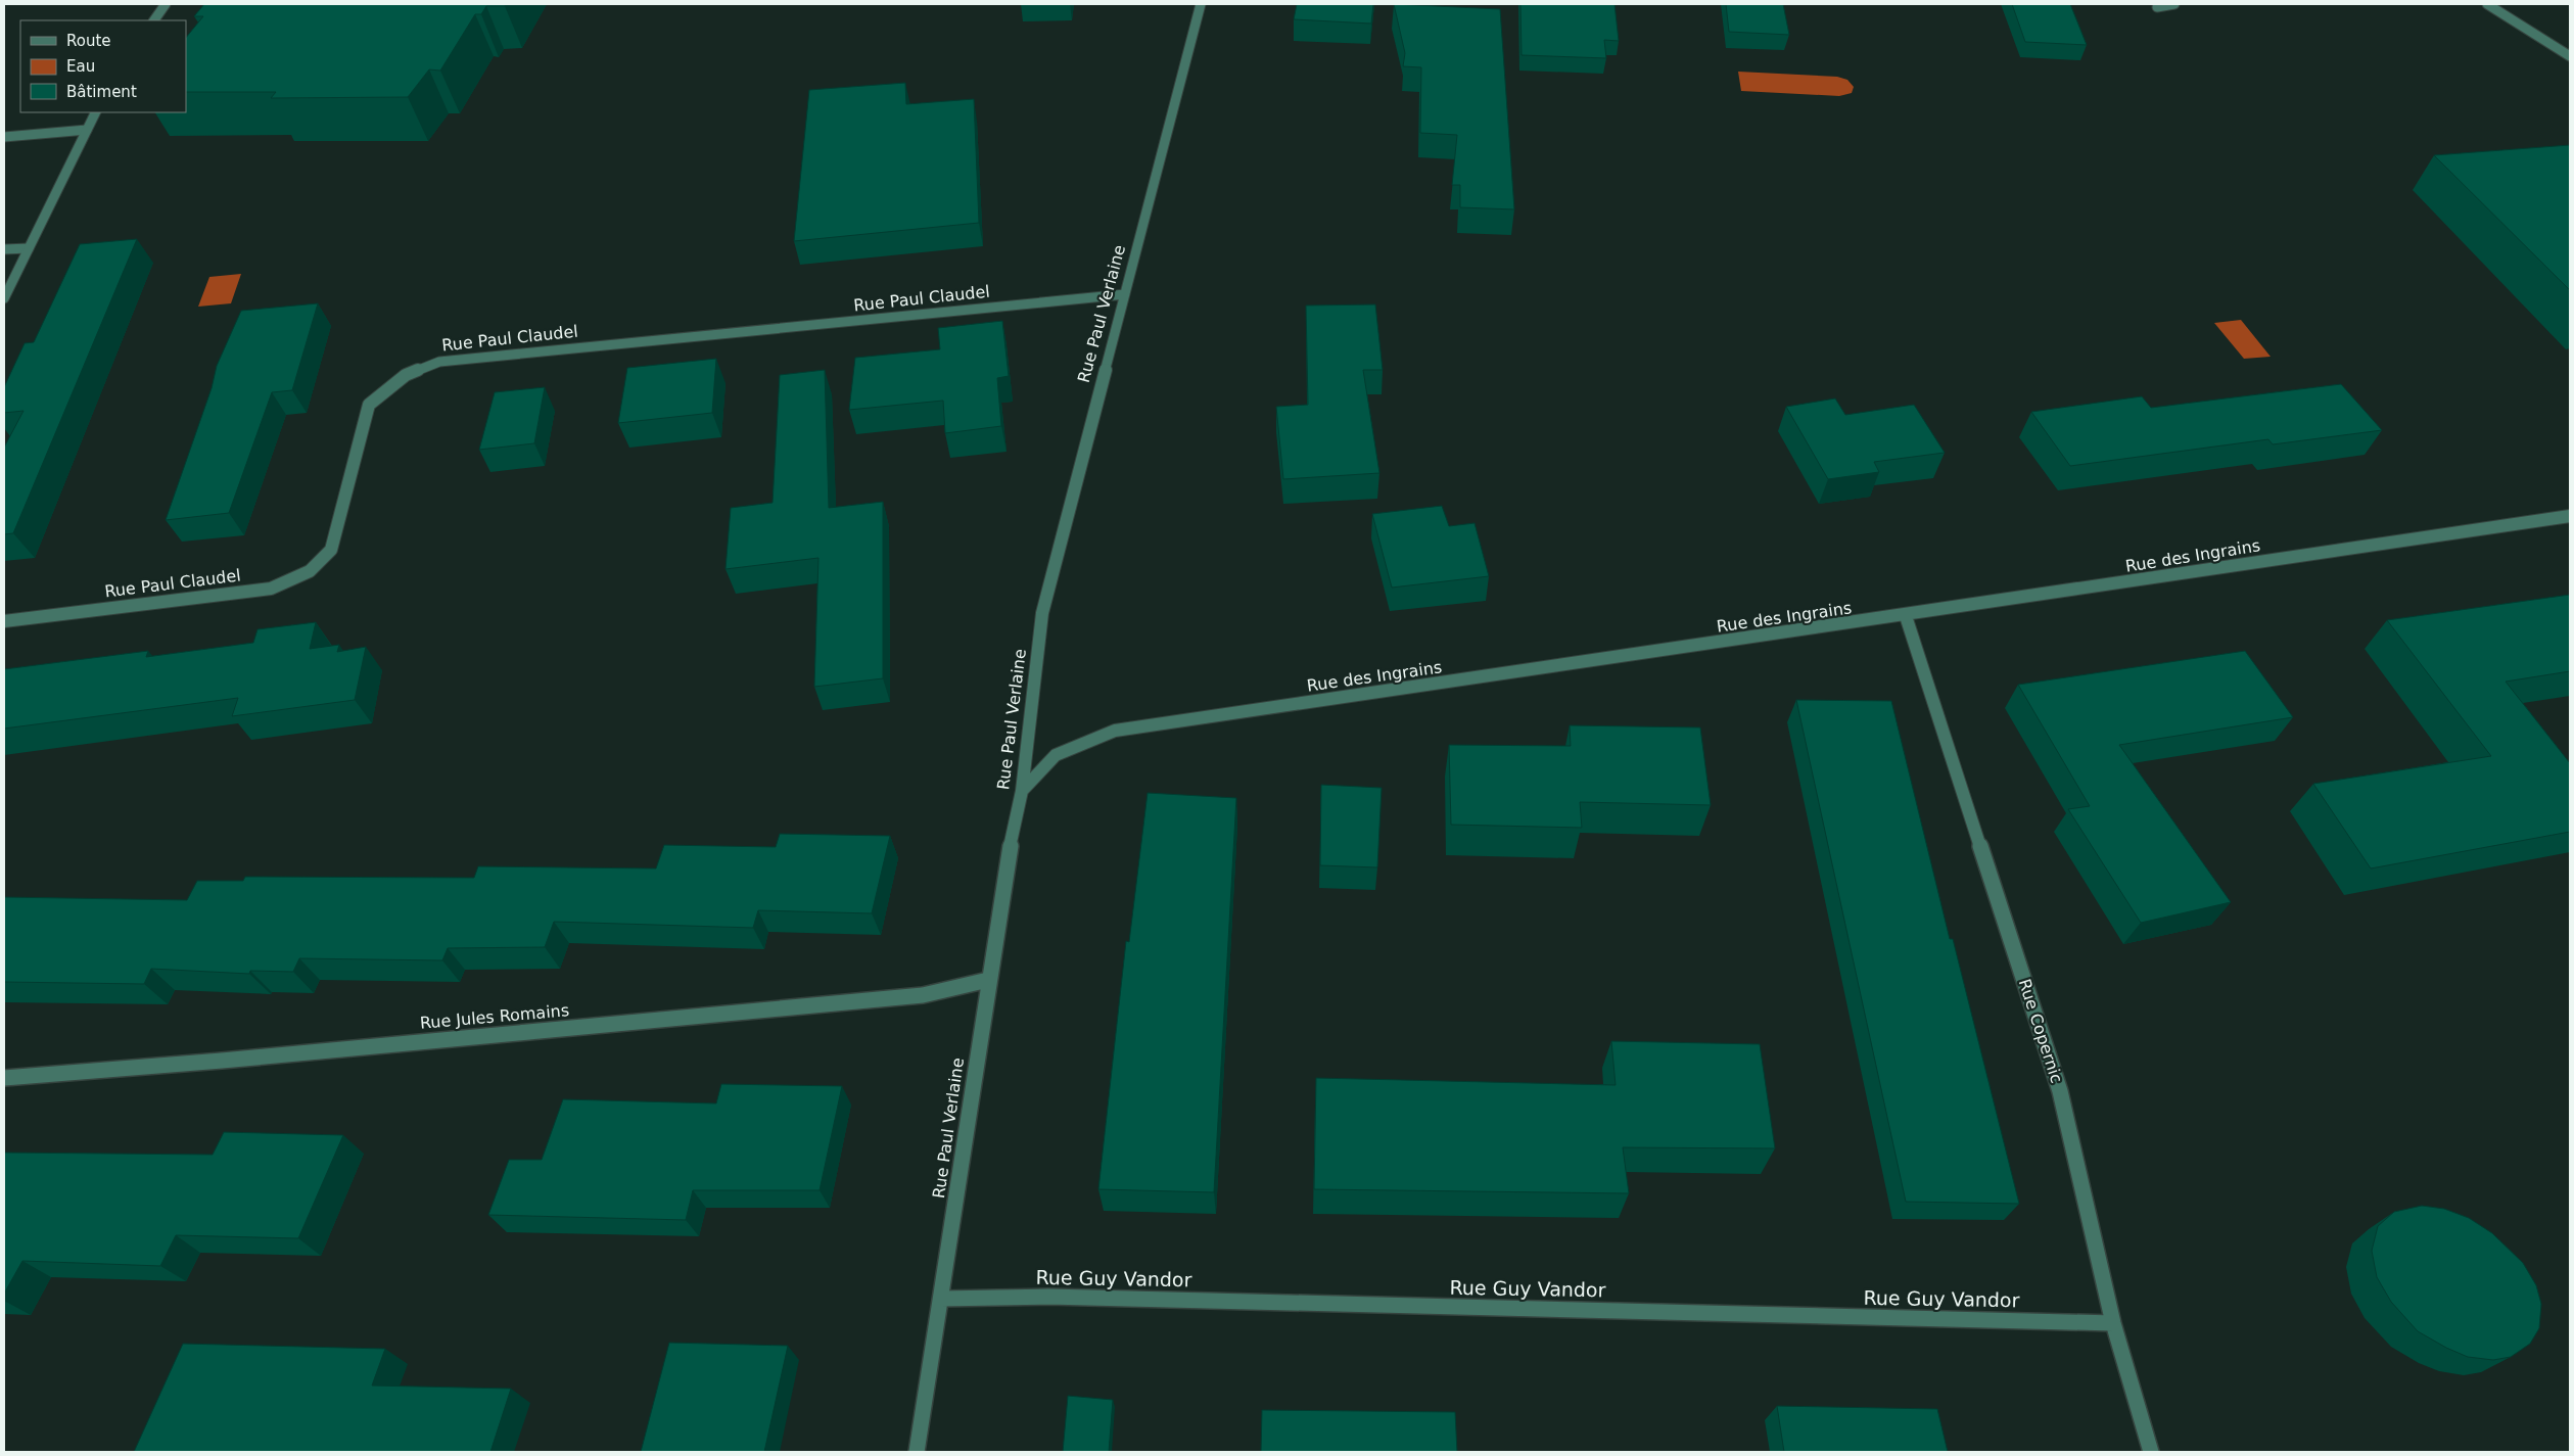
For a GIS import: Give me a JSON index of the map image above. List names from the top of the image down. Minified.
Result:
{"streets":{"street":["Rue Paul Claudel","Rue Paul Verlaine","Rue des Ingrains","Rue Jules Romains","Rue Copernic","Rue Guy Vandor"]},"crossings":[["Rue Paul Claudel","Rue Paul Verlaine"],["Rue Paul Verlaine","Rue des Ingrains"],["Rue Paul Verlaine","Rue Jules Romains"],["Rue Paul Verlaine","Rue Guy Vandor"],["Rue des Ingrains","Rue Copernic"],["Rue Copernic","Rue Guy Vandor"]],"legend":["Route","Eau","Bâtiment"]}
